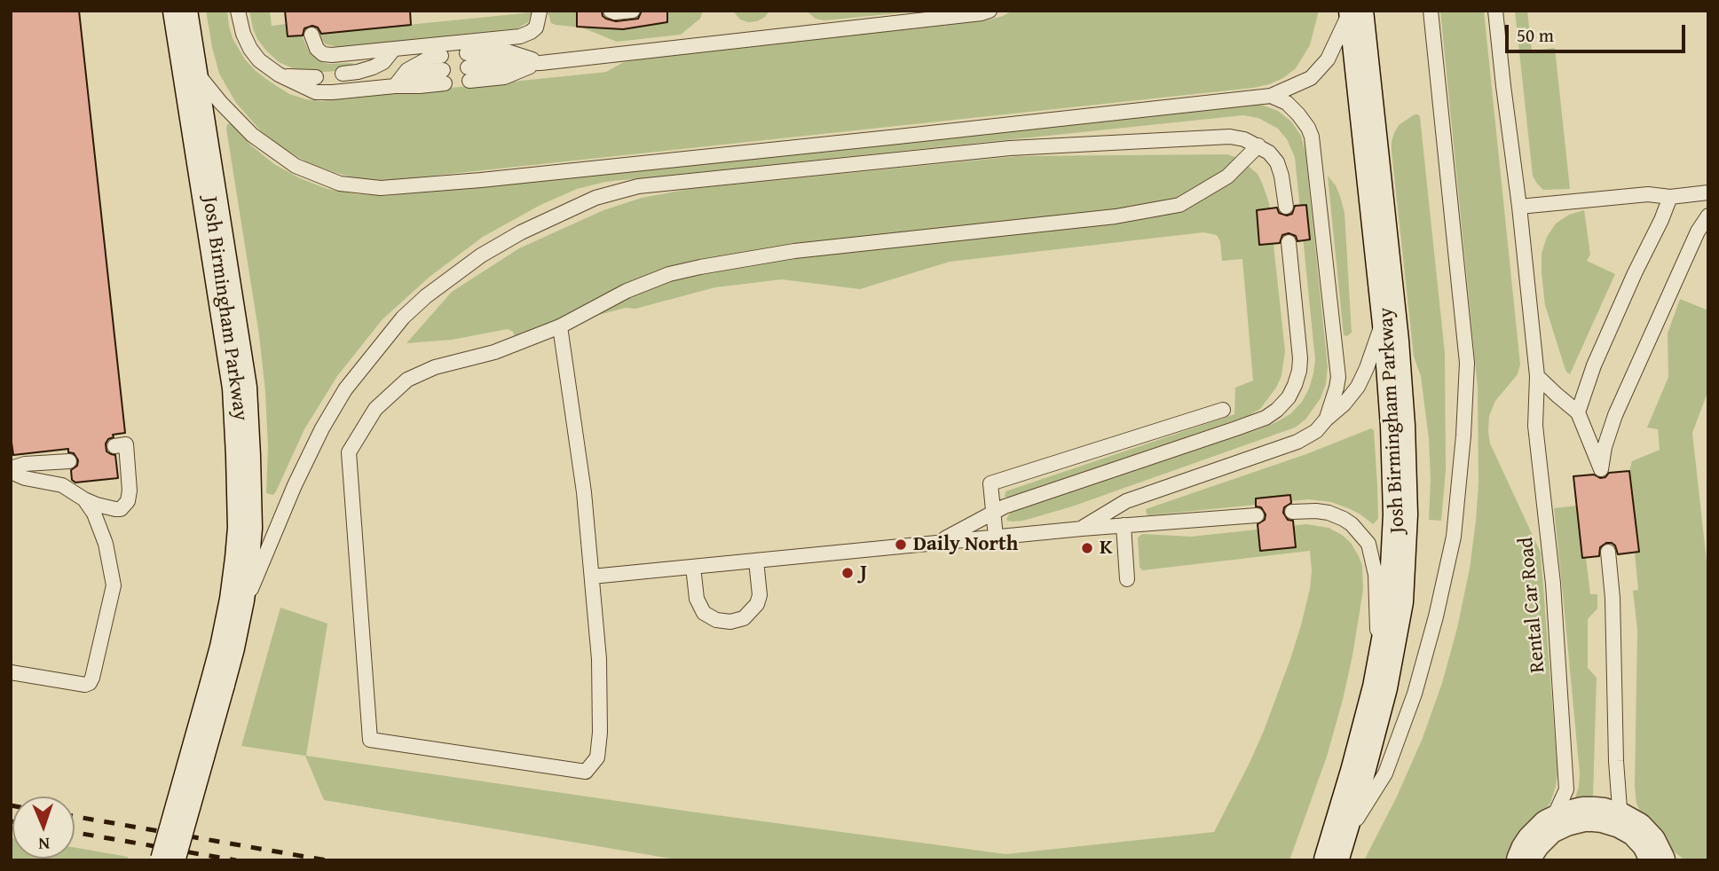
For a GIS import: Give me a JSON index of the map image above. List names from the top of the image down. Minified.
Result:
{"streets":{"main road":["Josh Birmingham Parkway"],"lane":["Rental Car Road"]},"places":["Daily North","K","J"],"scale_bar":"50 m","north":"bottom"}
